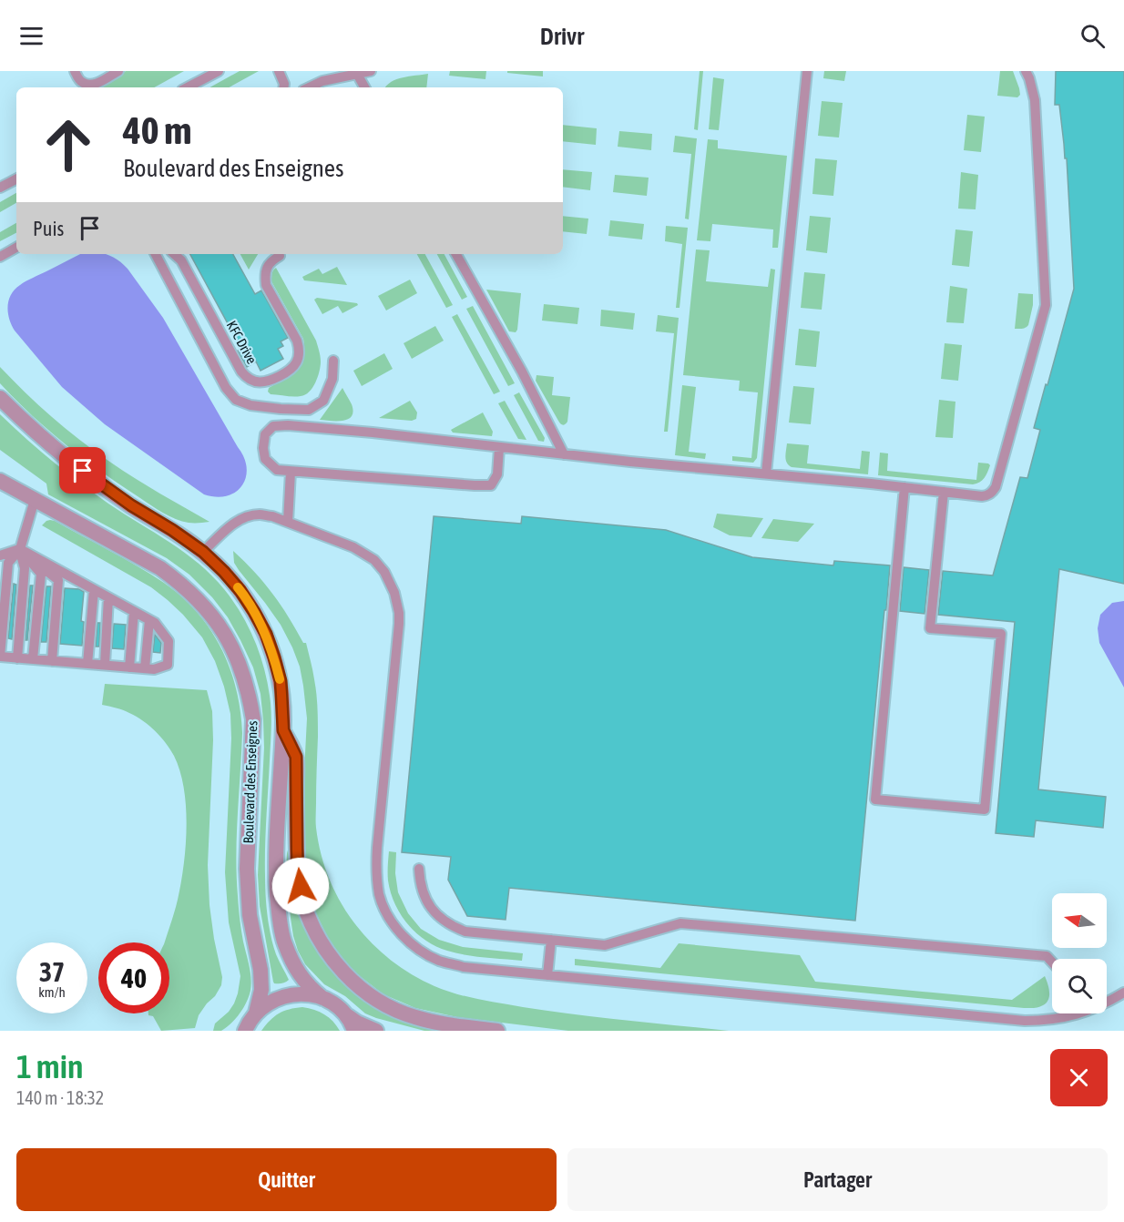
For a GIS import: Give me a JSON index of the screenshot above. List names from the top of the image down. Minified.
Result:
{"streets":{"street":["Boulevard des Enseignes"],"lane":["KFC Drive"]},"north":"left","page":{"header":"Drivr","turn":["40 m","Boulevard des Enseignes"],"then":"Puis","speed":"37 km/h","limit":"40","heading":["1 min","140 m · 18:32"],"buttons":["Quitter","Partager"]}}
